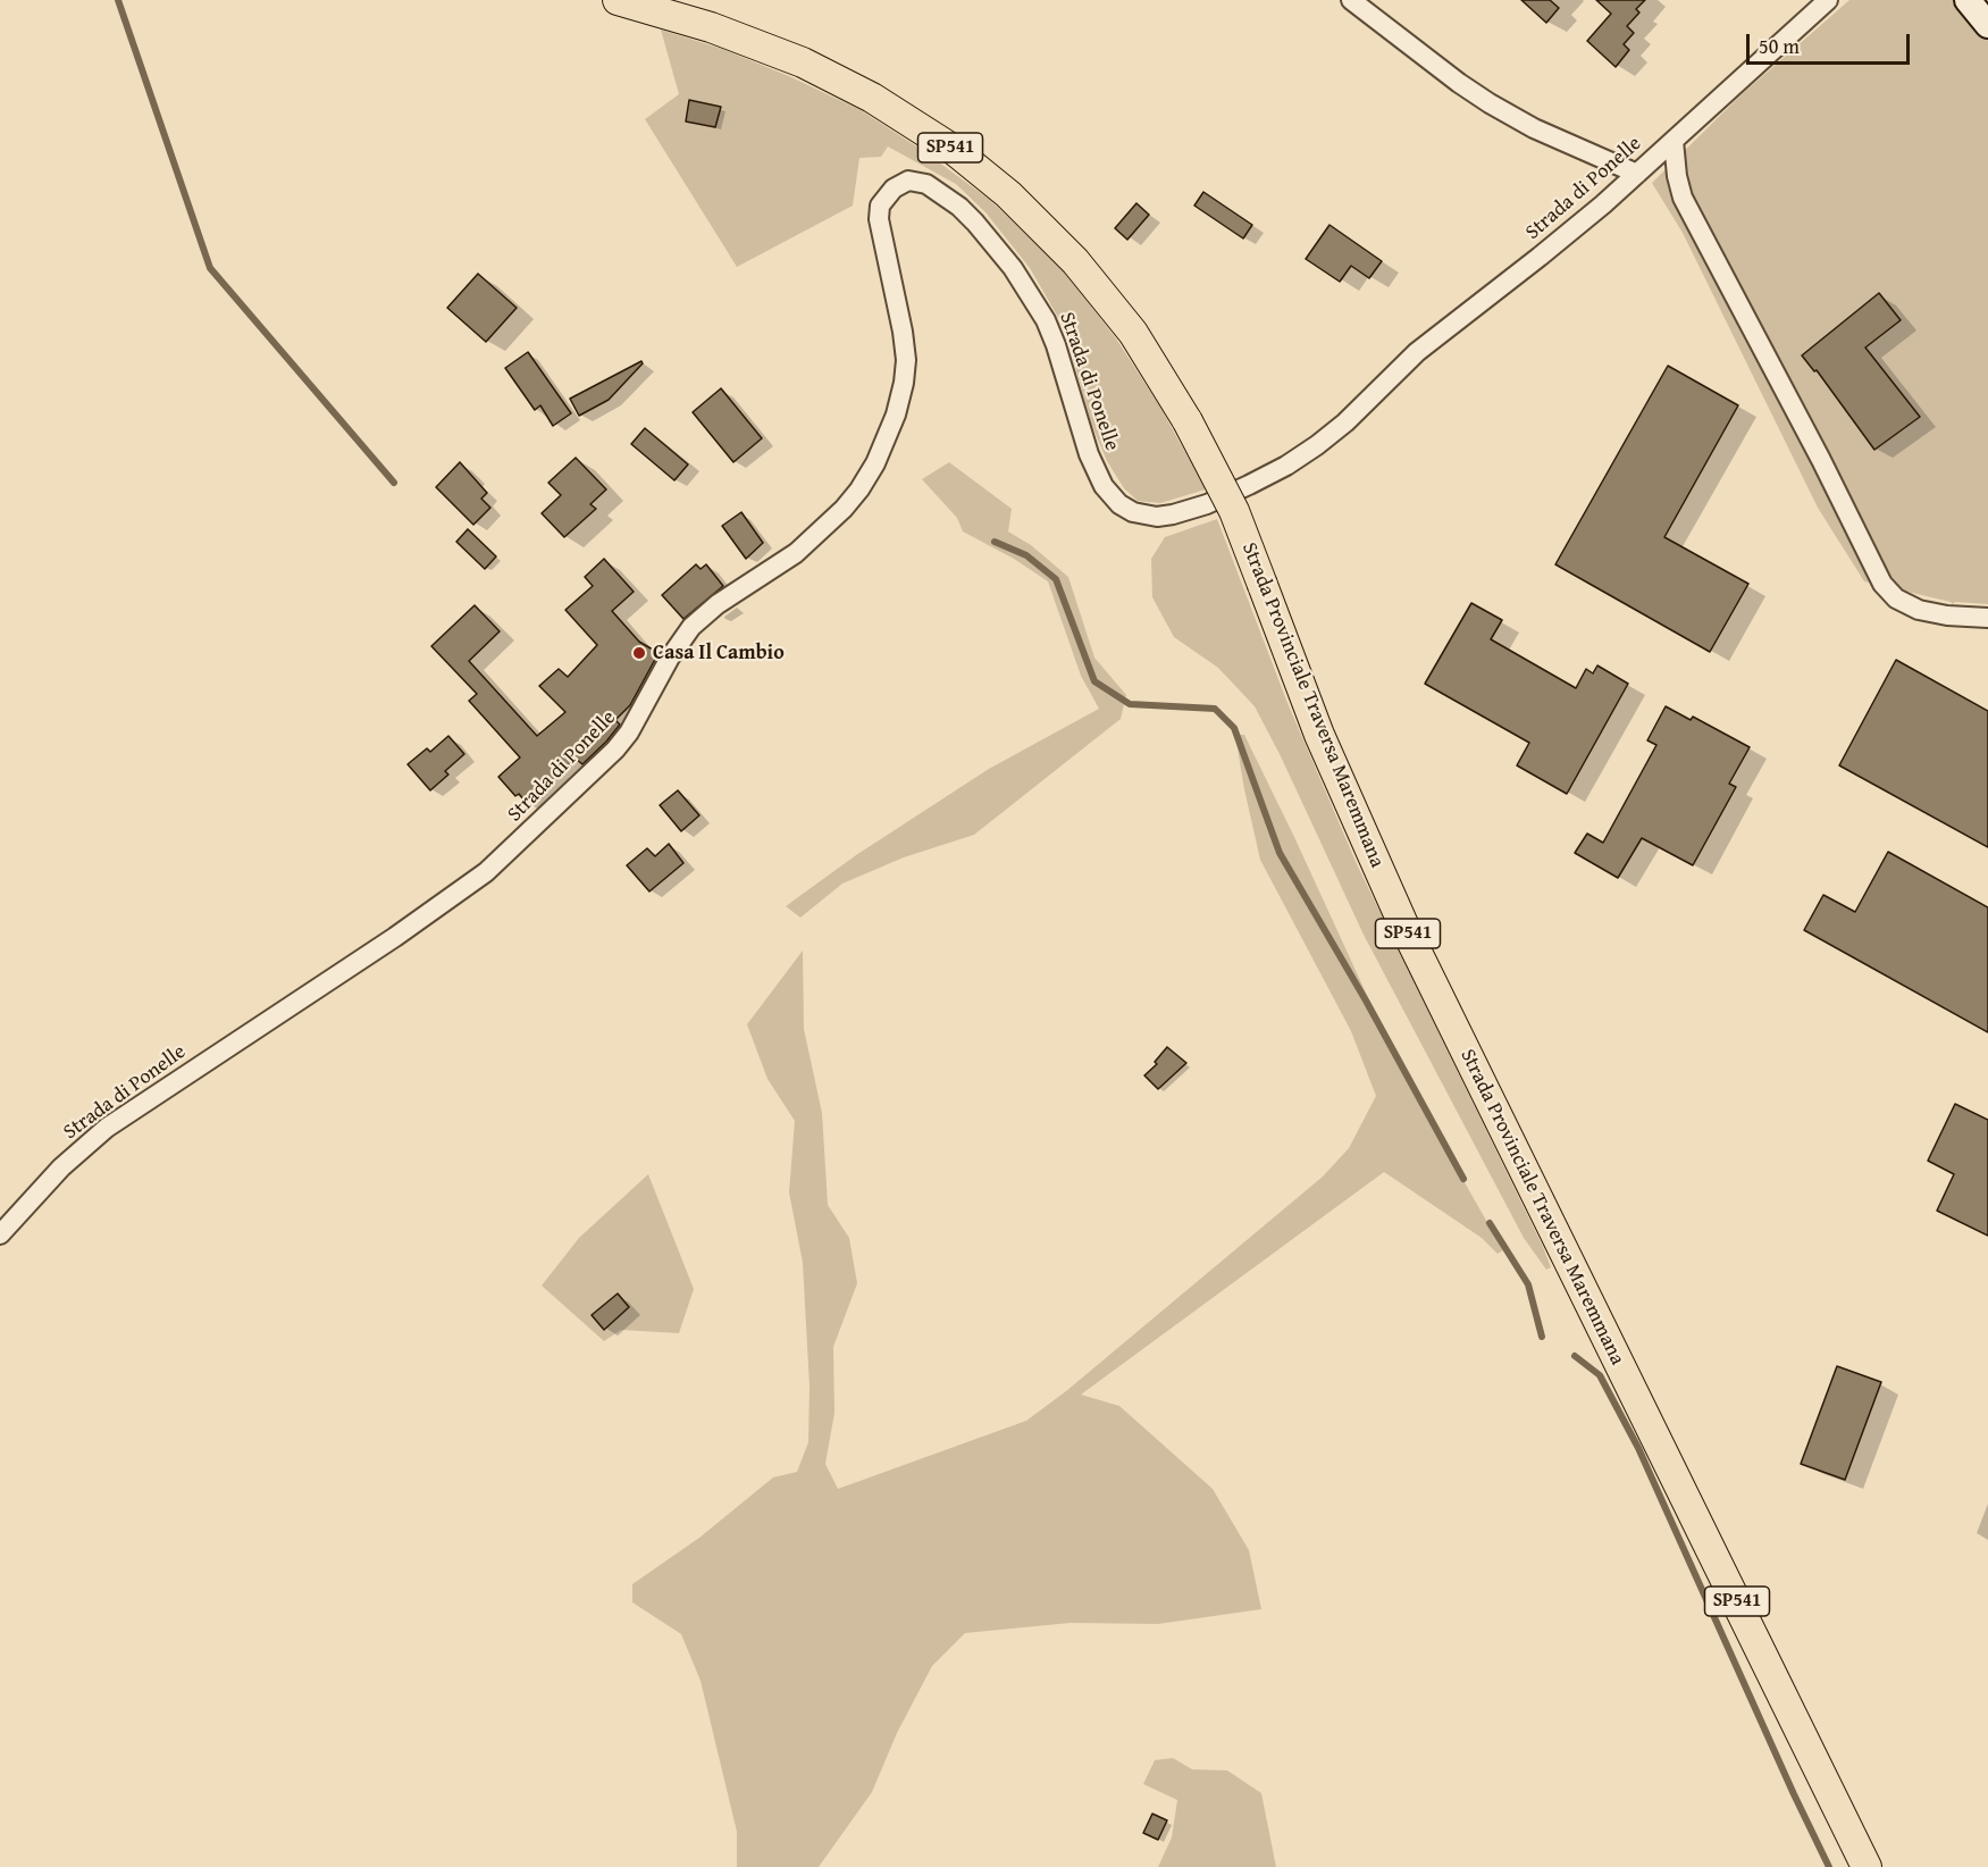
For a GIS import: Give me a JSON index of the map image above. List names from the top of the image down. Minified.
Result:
{"streets":{"main road":["SP541","Strada Provinciale Traversa Maremmana"],"street":["Strada di Ponelle"]},"places":["Casa Il Cambio"],"scale_bar":"50 m"}
